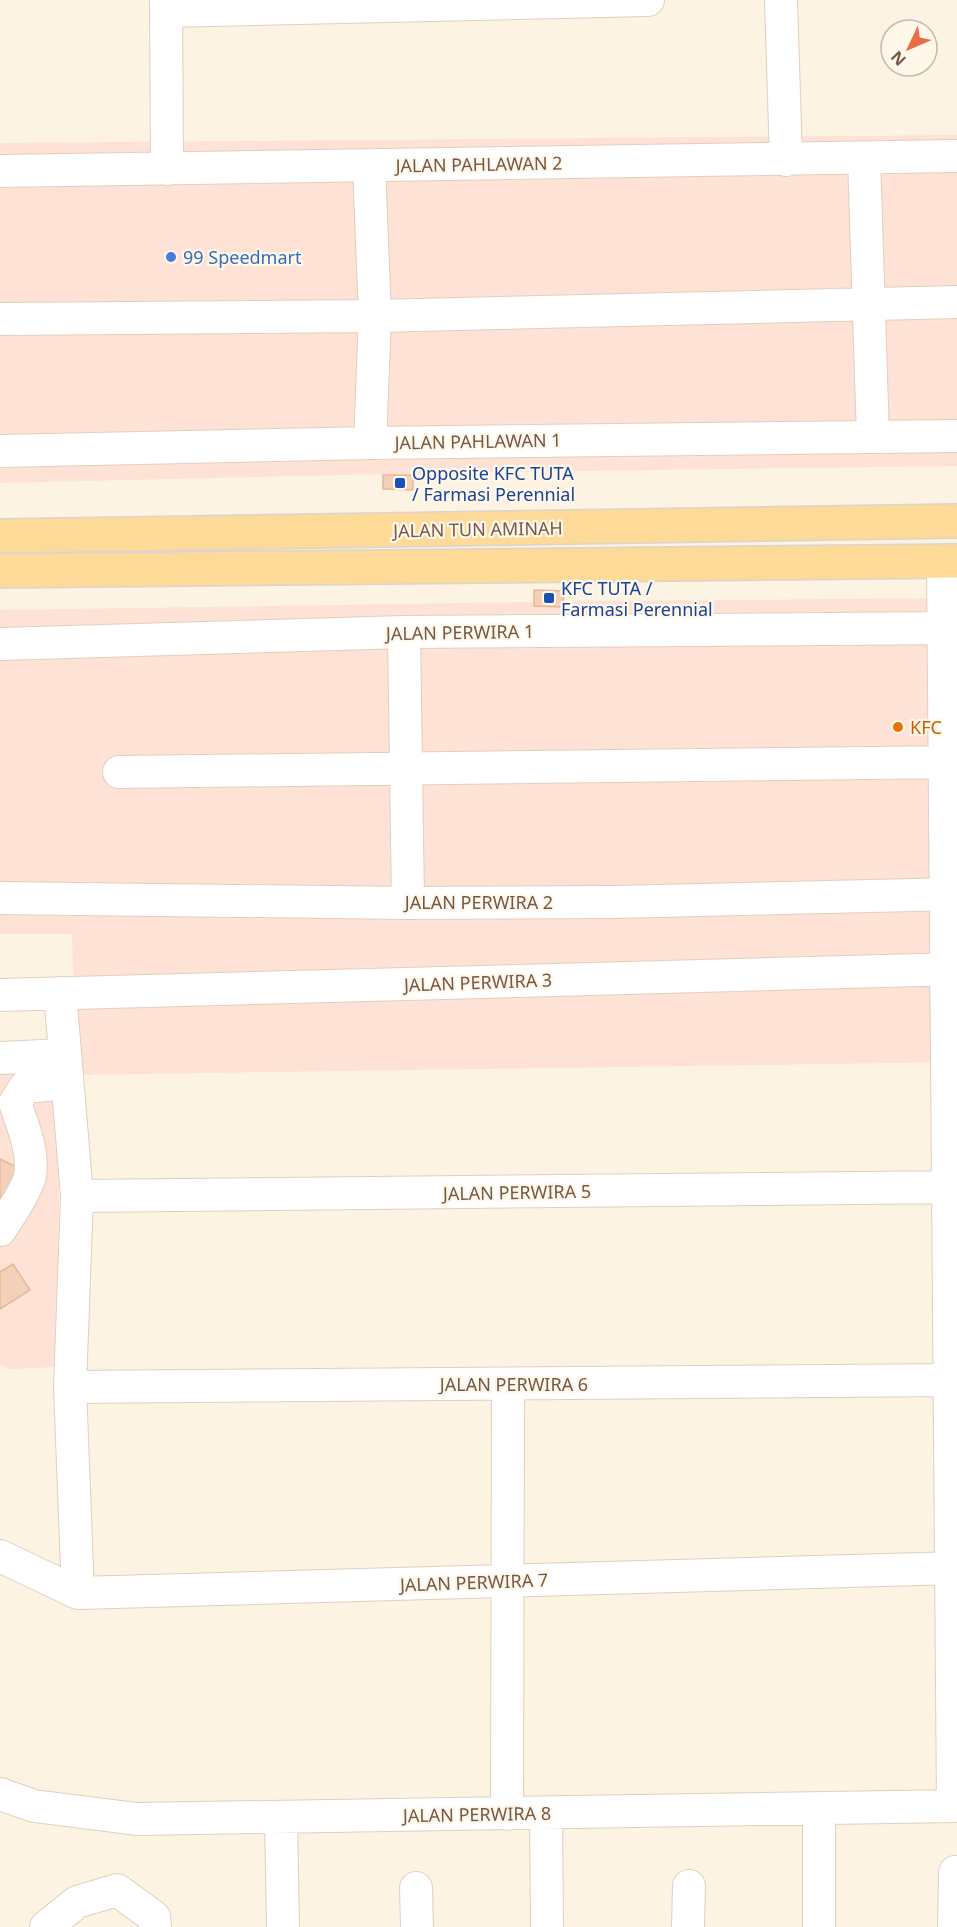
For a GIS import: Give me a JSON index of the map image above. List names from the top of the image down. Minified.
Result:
{"streets":{"main road":["JALAN TUN AMINAH"],"street":["JALAN PAHLAWAN 2","JALAN PAHLAWAN 1","JALAN PERWIRA 1","JALAN PERWIRA 2","JALAN PERWIRA 3","JALAN PERWIRA 5","JALAN PERWIRA 6","JALAN PERWIRA 7","JALAN PERWIRA 8"]},"places":{"other":["99 Speedmart","KFC"],"transit":["Opposite KFC TUTA / Farmasi Perennial","KFC TUTA / Farmasi Perennial"]},"north":"bottom left"}
